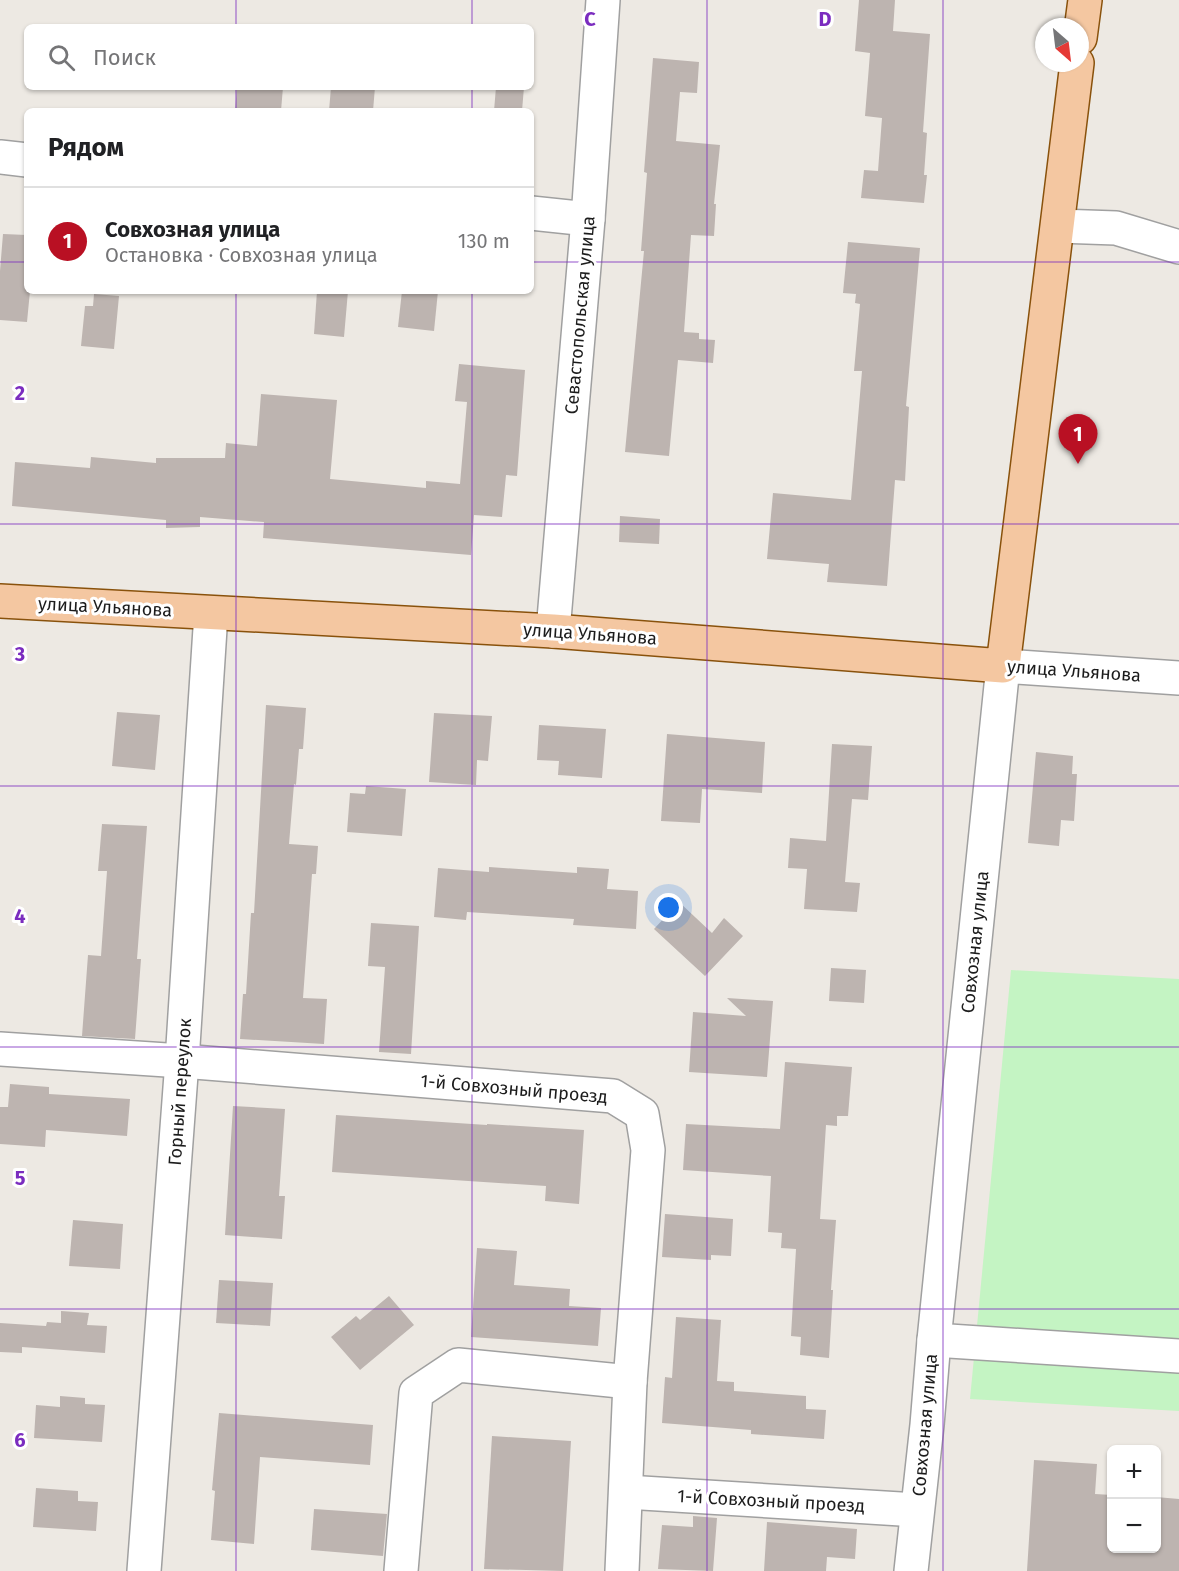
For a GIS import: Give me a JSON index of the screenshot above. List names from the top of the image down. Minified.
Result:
{"streets":{"main road":["улица Ульянова","Совхозная улица"],"street":["Севастопольская улица","1-й Совхозный проезд","Горный переулок"]},"crossings":[["Севастопольская улица","улица Ульянова"],["улица Ульянова","Совхозная улица"],["улица Ульянова","Горный переулок"],["Совхозная улица","1-й Совхозный проезд"],["1-й Совхозный проезд","Горный переулок"]],"north":"bottom right","page":{"search":"Поиск","heading":"Рядом","list":[{"mark":"1","name":"Совхозная улица","note":"Остановка · Совхозная улица","value":"130 m"}],"pins":"1","map_buttons":["+","−"]},"grid":{"columns":["C","D"],"rows":["2","3","4","5","6"]}}
